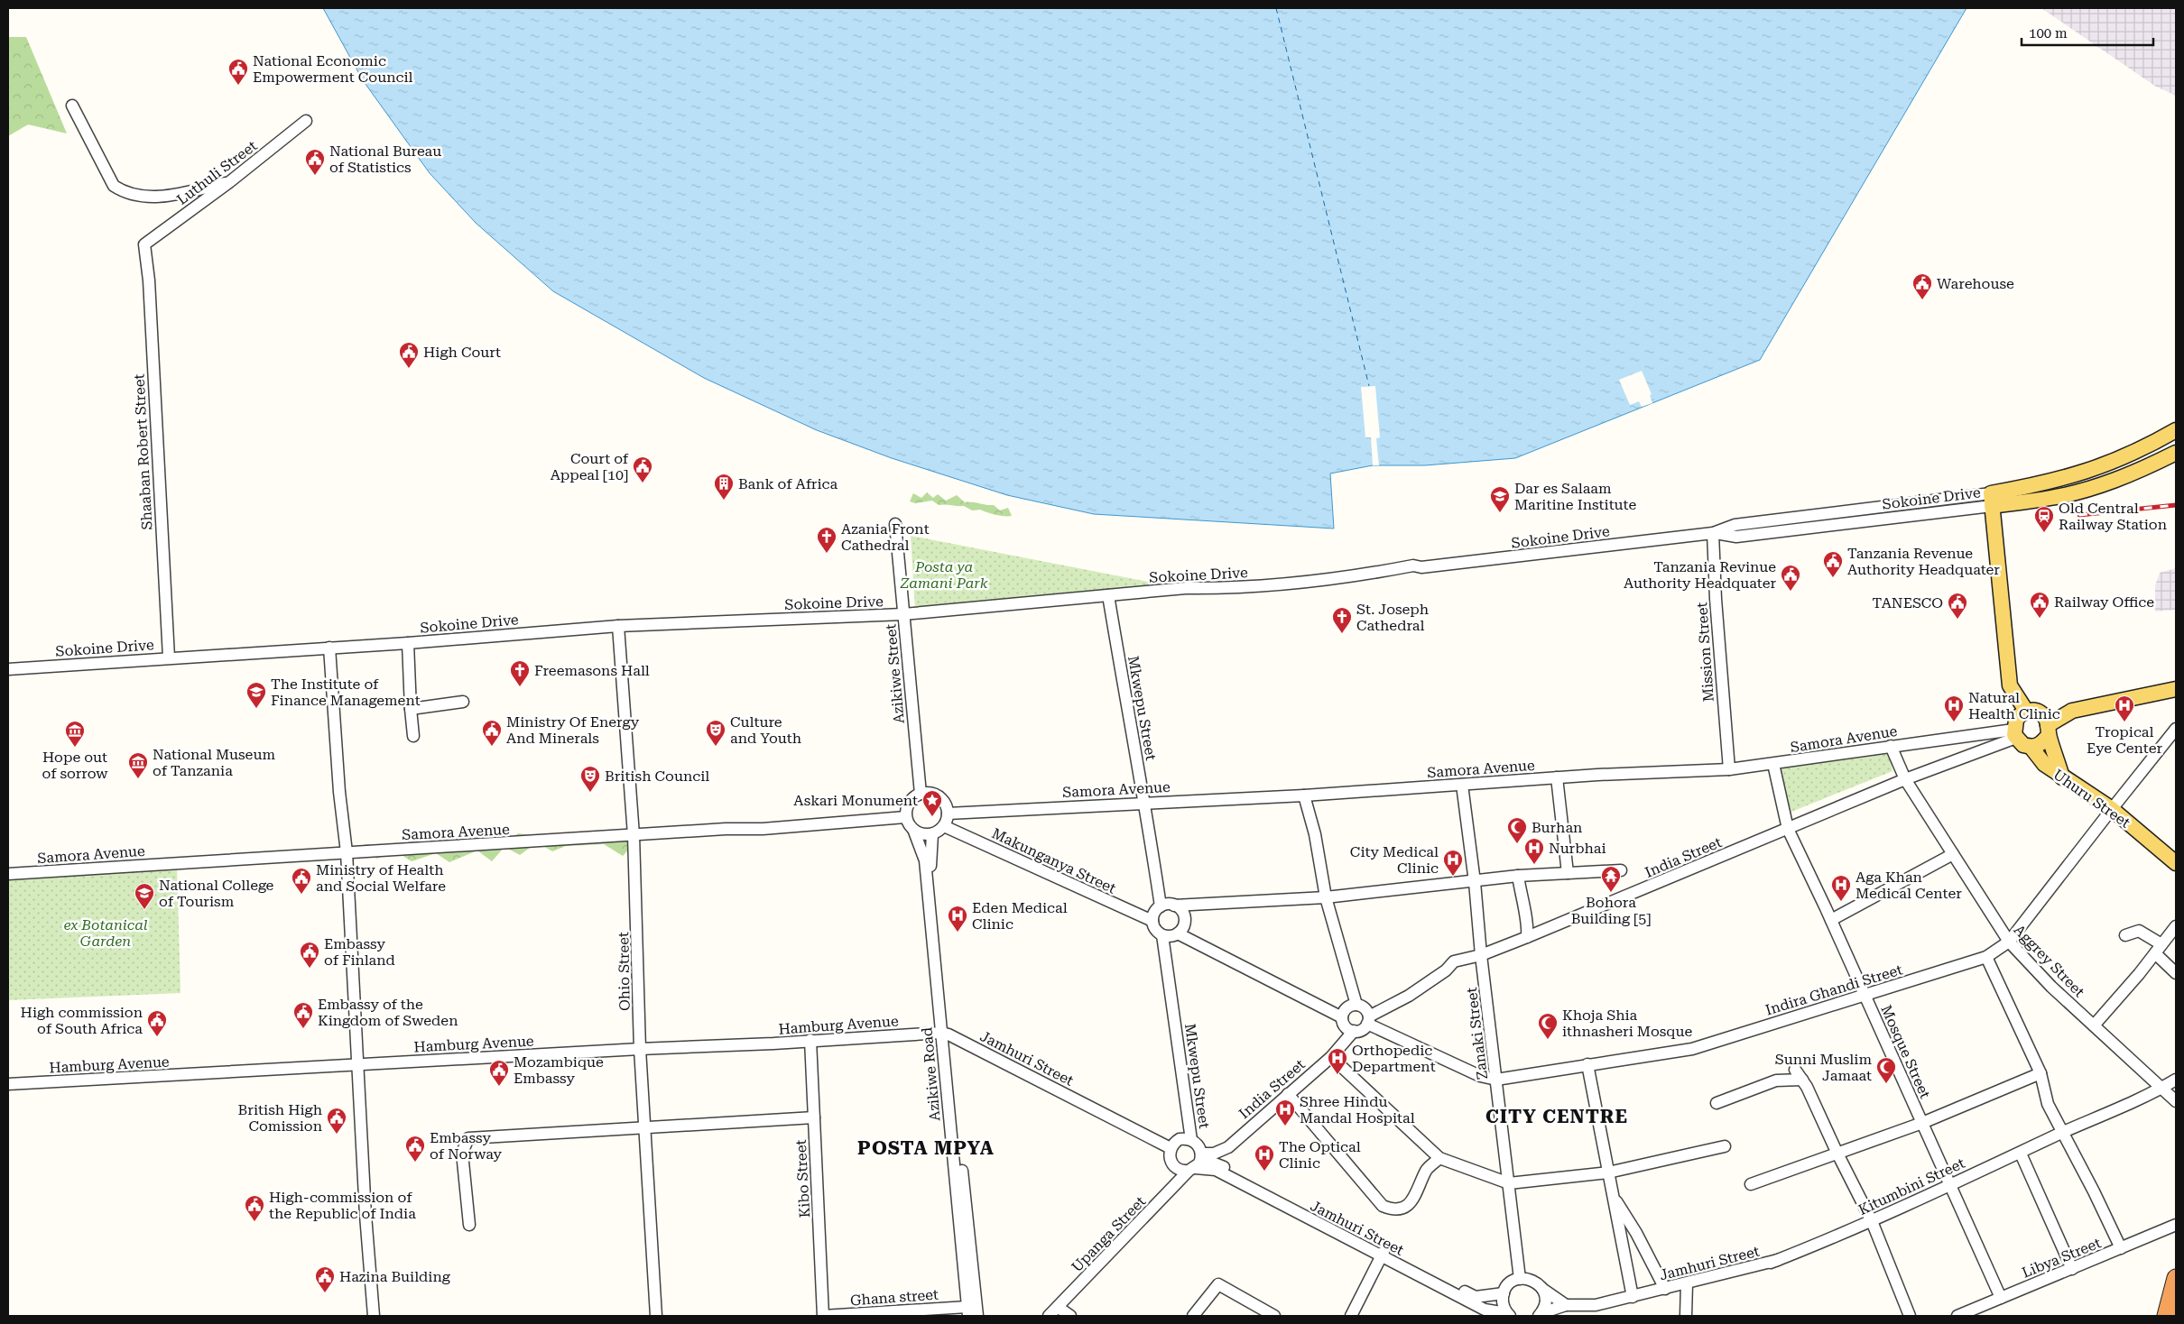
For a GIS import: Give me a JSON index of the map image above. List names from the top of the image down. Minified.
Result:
{"streets":{"main road":["Uhuru Street"],"street":["Luthuli Street","Shaaban Robert Street","Sokoine Drive","Mission Street","Azikiwe Street","Mkwepu Street","Samora Avenue","India Street","Makunganya Street","Aggrey Street","Ohio Street","Indira Ghandi Street","Hamburg Avenue","Zanaki Street","Mosque Street","Jamhuri Street","Azikiwe Road","Kibo Street","Kitumbini Street","Upanga Street","Libya Street","Ghana street"]},"crossings":[["Luthuli Street","Shaaban Robert Street"],["Shaaban Robert Street","Sokoine Drive"],["Sokoine Drive","Mission Street"],["Sokoine Drive","Azikiwe Street"],["Sokoine Drive","Mkwepu Street"],["Sokoine Drive","Ohio Street"],["Mission Street","Samora Avenue"],["Azikiwe Street","Samora Avenue"],["Azikiwe Street","Makunganya Street"],["Azikiwe Street","Azikiwe Road"],["Mkwepu Street","Samora Avenue"],["Mkwepu Street","India Street"],["Mkwepu Street","Makunganya Street"],["Mkwepu Street","Jamhuri Street"],["Mkwepu Street","Upanga Street"],["Samora Avenue","Uhuru Street"],["Samora Avenue","India Street"],["Samora Avenue","Makunganya Street"],["Samora Avenue","Aggrey Street"],["Samora Avenue","Ohio Street"],["Samora Avenue","Zanaki Street"],["Samora Avenue","Mosque Street"],["Samora Avenue","Azikiwe Road"],["Uhuru Street","India Street"],["Uhuru Street","Indira Ghandi Street"],["India Street","Aggrey Street"],["India Street","Zanaki Street"],["India Street","Mosque Street"],["India Street","Jamhuri Street"],["India Street","Upanga Street"],["Makunganya Street","Azikiwe Road"],["Aggrey Street","Indira Ghandi Street"],["Aggrey Street","Kitumbini Street"],["Ohio Street","Hamburg Avenue"],["Indira Ghandi Street","Zanaki Street"],["Indira Ghandi Street","Mosque Street"],["Hamburg Avenue","Jamhuri Street"],["Hamburg Avenue","Azikiwe Road"],["Hamburg Avenue","Kibo Street"],["Mosque Street","Kitumbini Street"],["Mosque Street","Libya Street"],["Jamhuri Street","Azikiwe Road"],["Jamhuri Street","Kitumbini Street"],["Jamhuri Street","Upanga Street"],["Azikiwe Road","Ghana street"],["Kibo Street","Ghana street"]],"districts":["CITY CENTRE","POSTA MPYA"],"parks":["Posta ya Zamani Park","ex Botanical Garden"],"places":{"public building":["National Economic Empowerment Council","National Bureau of Statistics","Warehouse","High Court","Court of Appeal [10]","Tanzania Revenue Authority Headquater","Tanzania Revinue Authority Headquater","Railway Office","TANESCO","Ministry Of Energy And Minerals","Ministry of Health and Social Welfare","Embassy of Finland","Embassy of the Kingdom of Sweden","High commission of South Africa","Mozambique Embassy","British High Comission","Embassy of Norway","High-commission of the Republic of India","Hazina Building"],"building":["Bank of Africa"],"school or university":["Dar es Salaam Maritine Institute","The Institute of Finance Management","National College of Tourism"],"station":["Old Central Railway Station"],"church":["Azania Front Cathedral","St. Joseph Cathedral","Freemasons Hall"],"hospital":["Natural Health Clinic","Tropical Eye Center","Nurbhai","City Medical Clinic","Aga Khan Medical Center","Eden Medical Clinic","Orthopedic Department","Shree Hindu Mandal Hospital","The Optical Clinic"],"theatre":["Culture and Youth","British Council"],"museum":["Hope out of sorrow","National Museum of Tanzania"],"place":["Askari Monument"],"mosque":["Burhan","Khoja Shia ithnasheri Mosque","Sunni Muslim Jamaat"],"temple":["Bohora Building [5]"]},"scale_bar":"100 m"}
